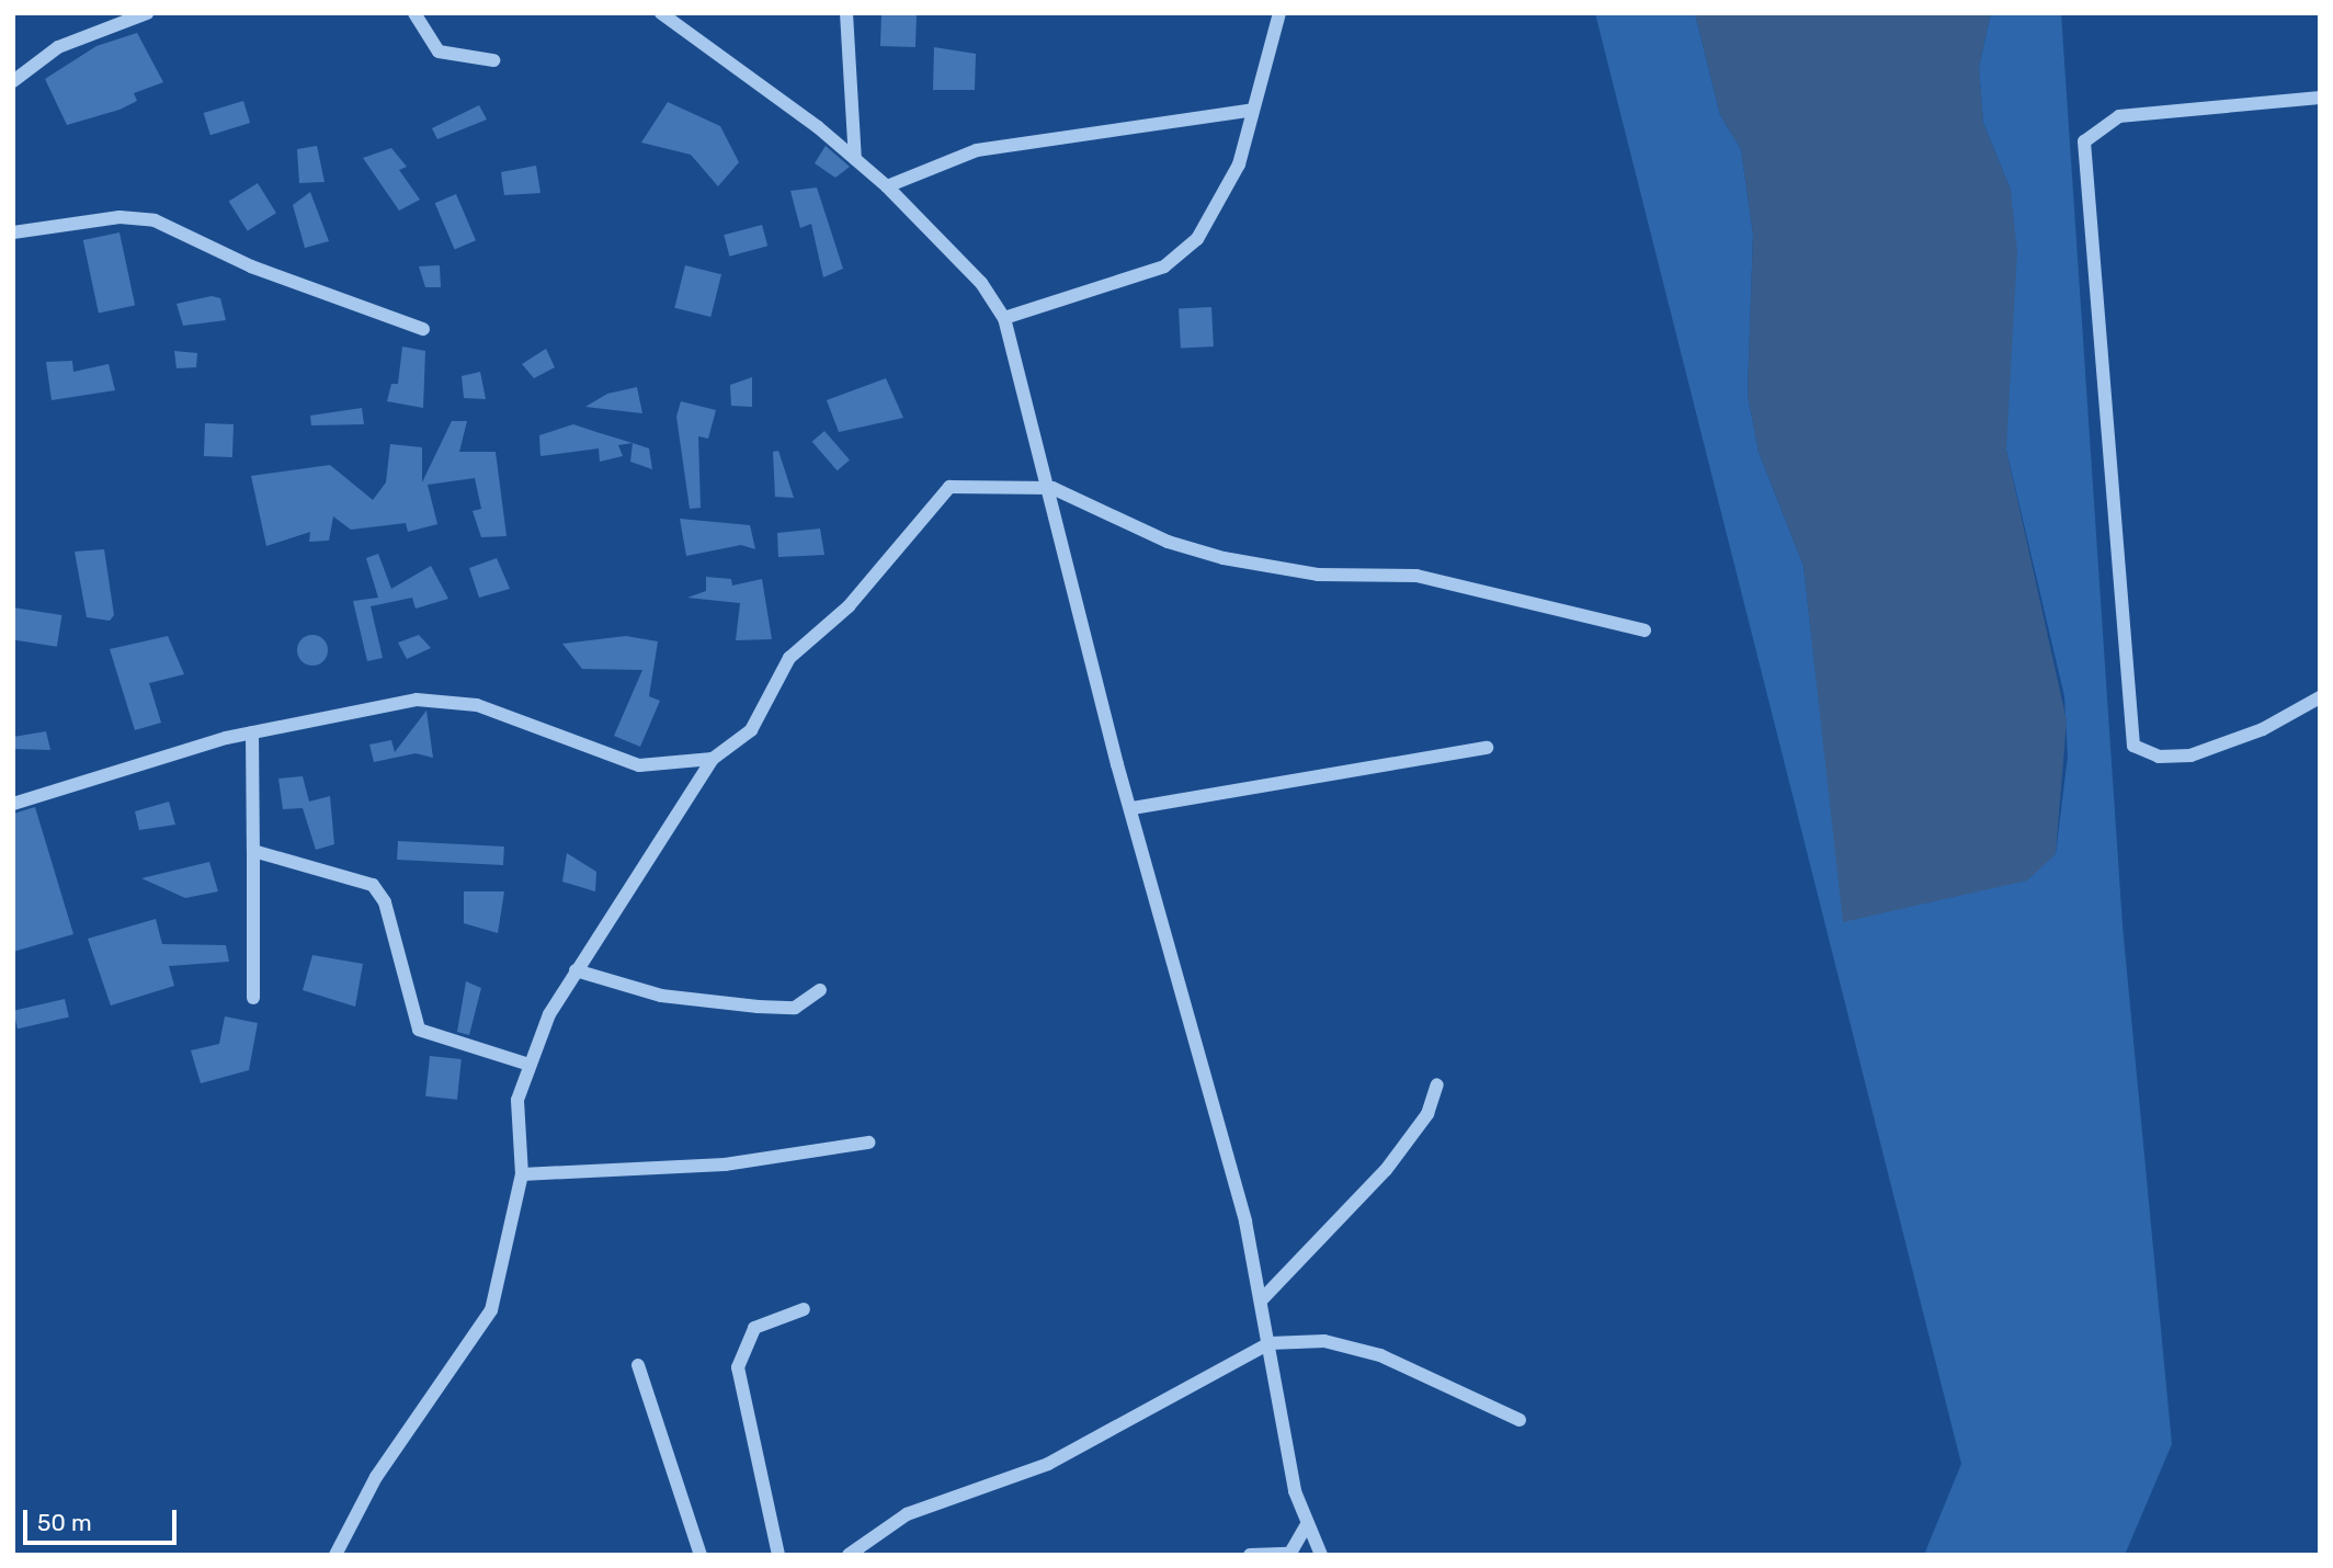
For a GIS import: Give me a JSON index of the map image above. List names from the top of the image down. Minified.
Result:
{"scale_bar":"50 m"}
